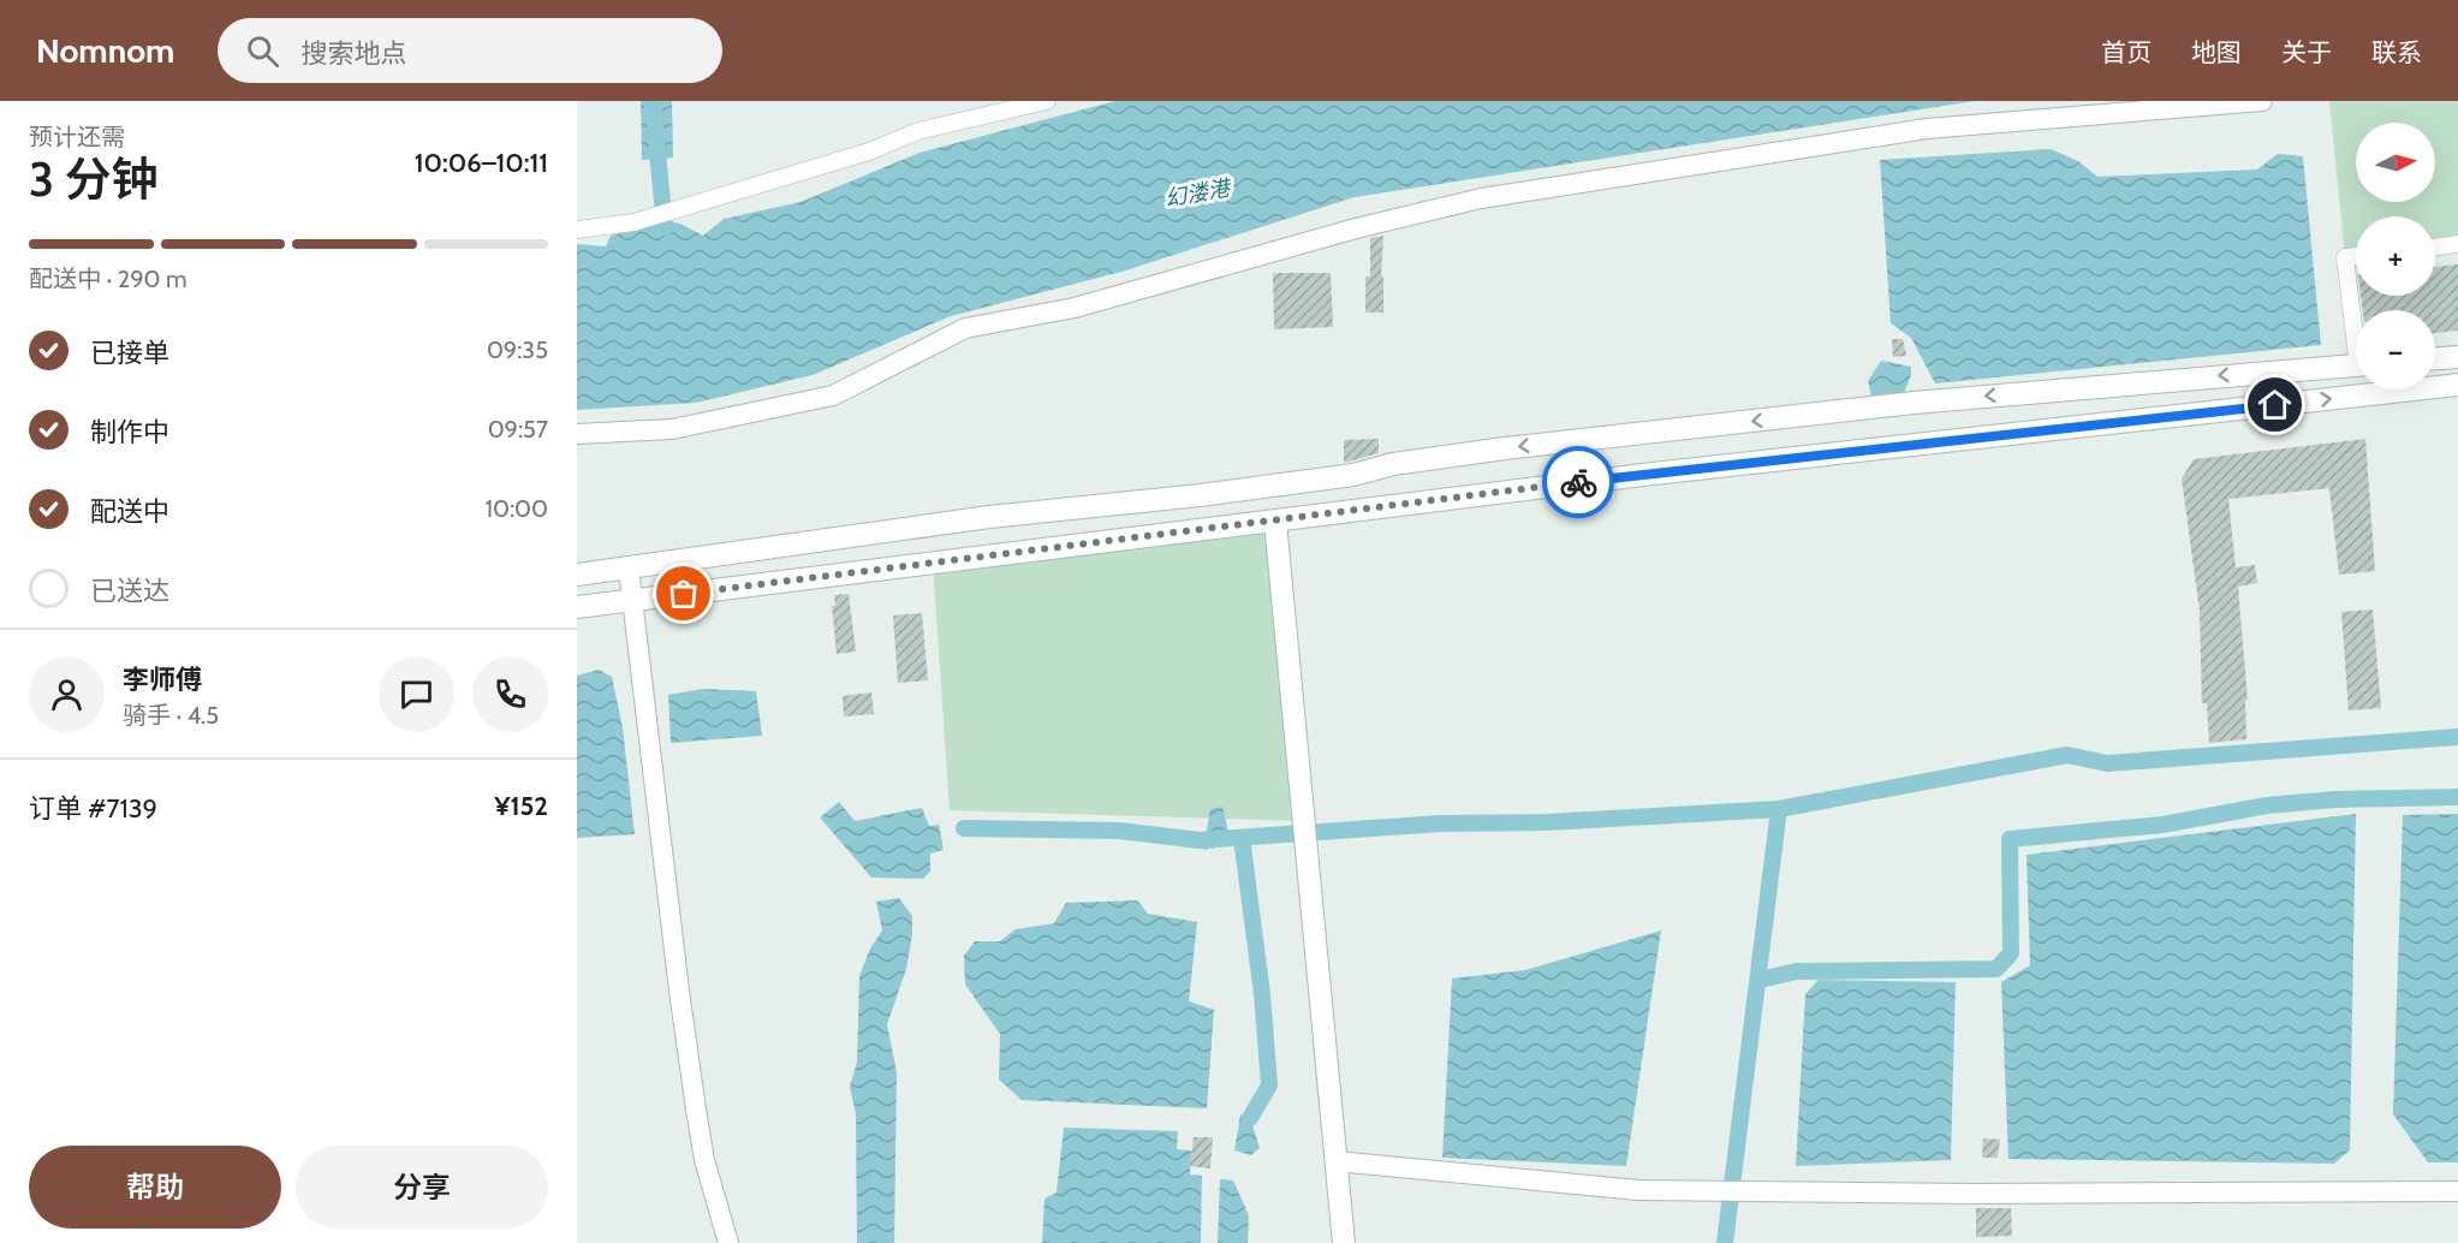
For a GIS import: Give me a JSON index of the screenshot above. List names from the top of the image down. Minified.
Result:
{"water":["幻溇港"],"north":"right","page":{"header":"Nomnom","search":"搜索地点","nav":["首页","地图","关于","联系"],"heading":["3 分钟","预计还需","10:06–10:11"],"panel":["李师傅","骑手 · 4.5","订单 #7139","¥152"],"map_buttons":["+","−"],"bar":"配送中 · 290 m","list":[["已接单","09:35"],["制作中","09:57"],["配送中","10:00"],"已送达"],"buttons":["帮助","分享"]}}
